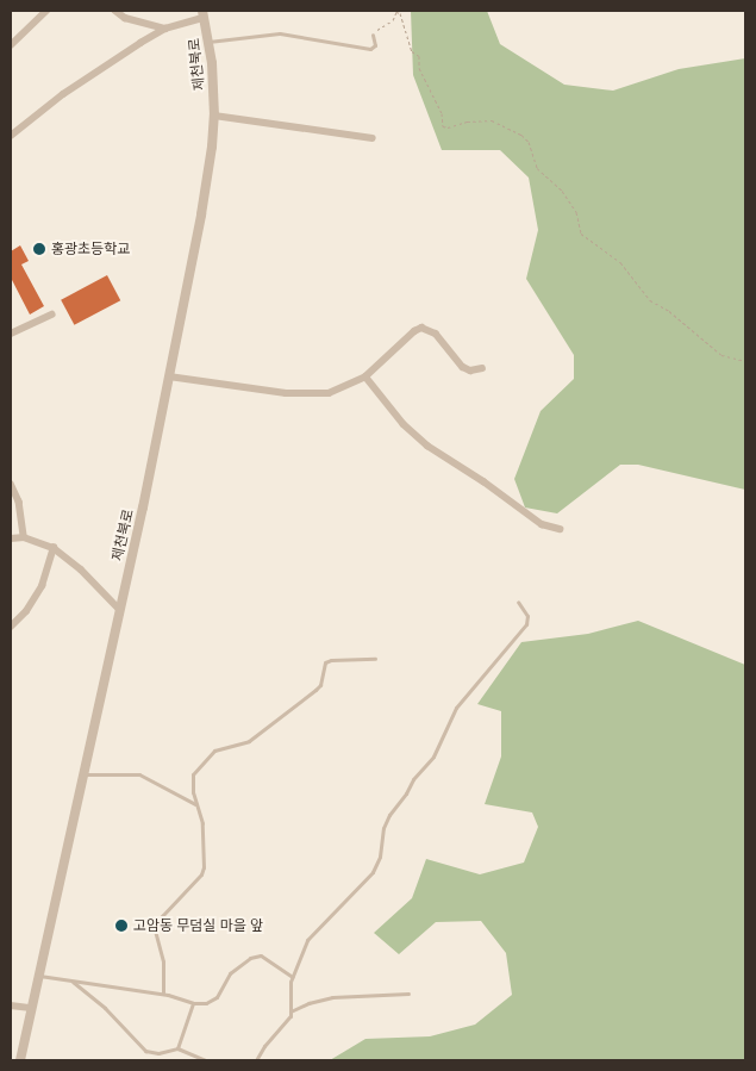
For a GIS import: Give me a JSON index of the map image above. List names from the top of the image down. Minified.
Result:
{"streets":{"street":["제천북로"]},"places":["홍광초등학교","고암동 무덤실 마을 앞"]}
